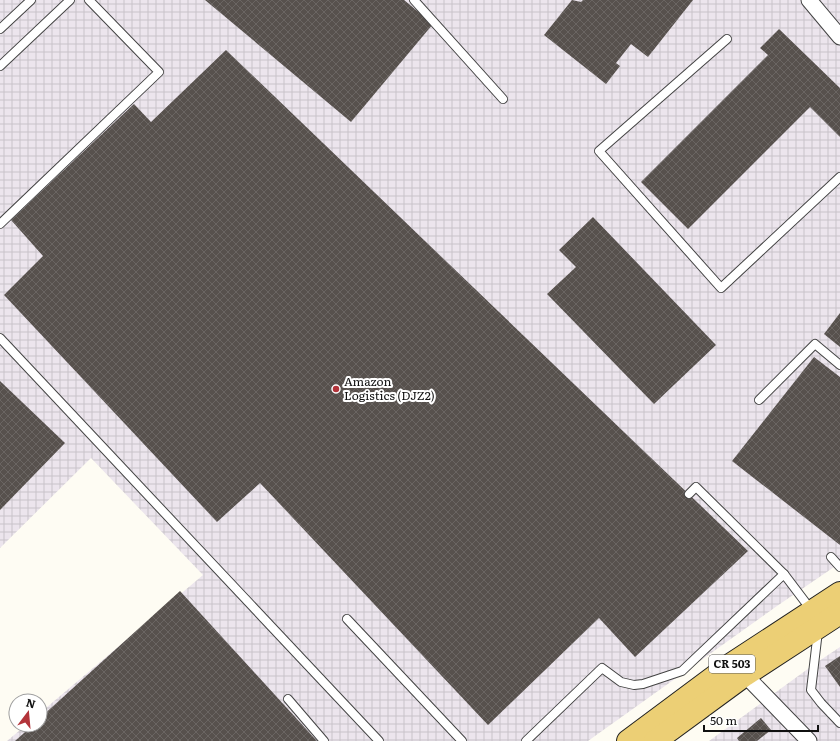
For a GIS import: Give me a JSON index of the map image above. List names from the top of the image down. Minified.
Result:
{"streets":{"main road":["CR 503"]},"places":["Amazon Logistics (DJZ2)"],"scale_bar":"50 m","north":"top"}
